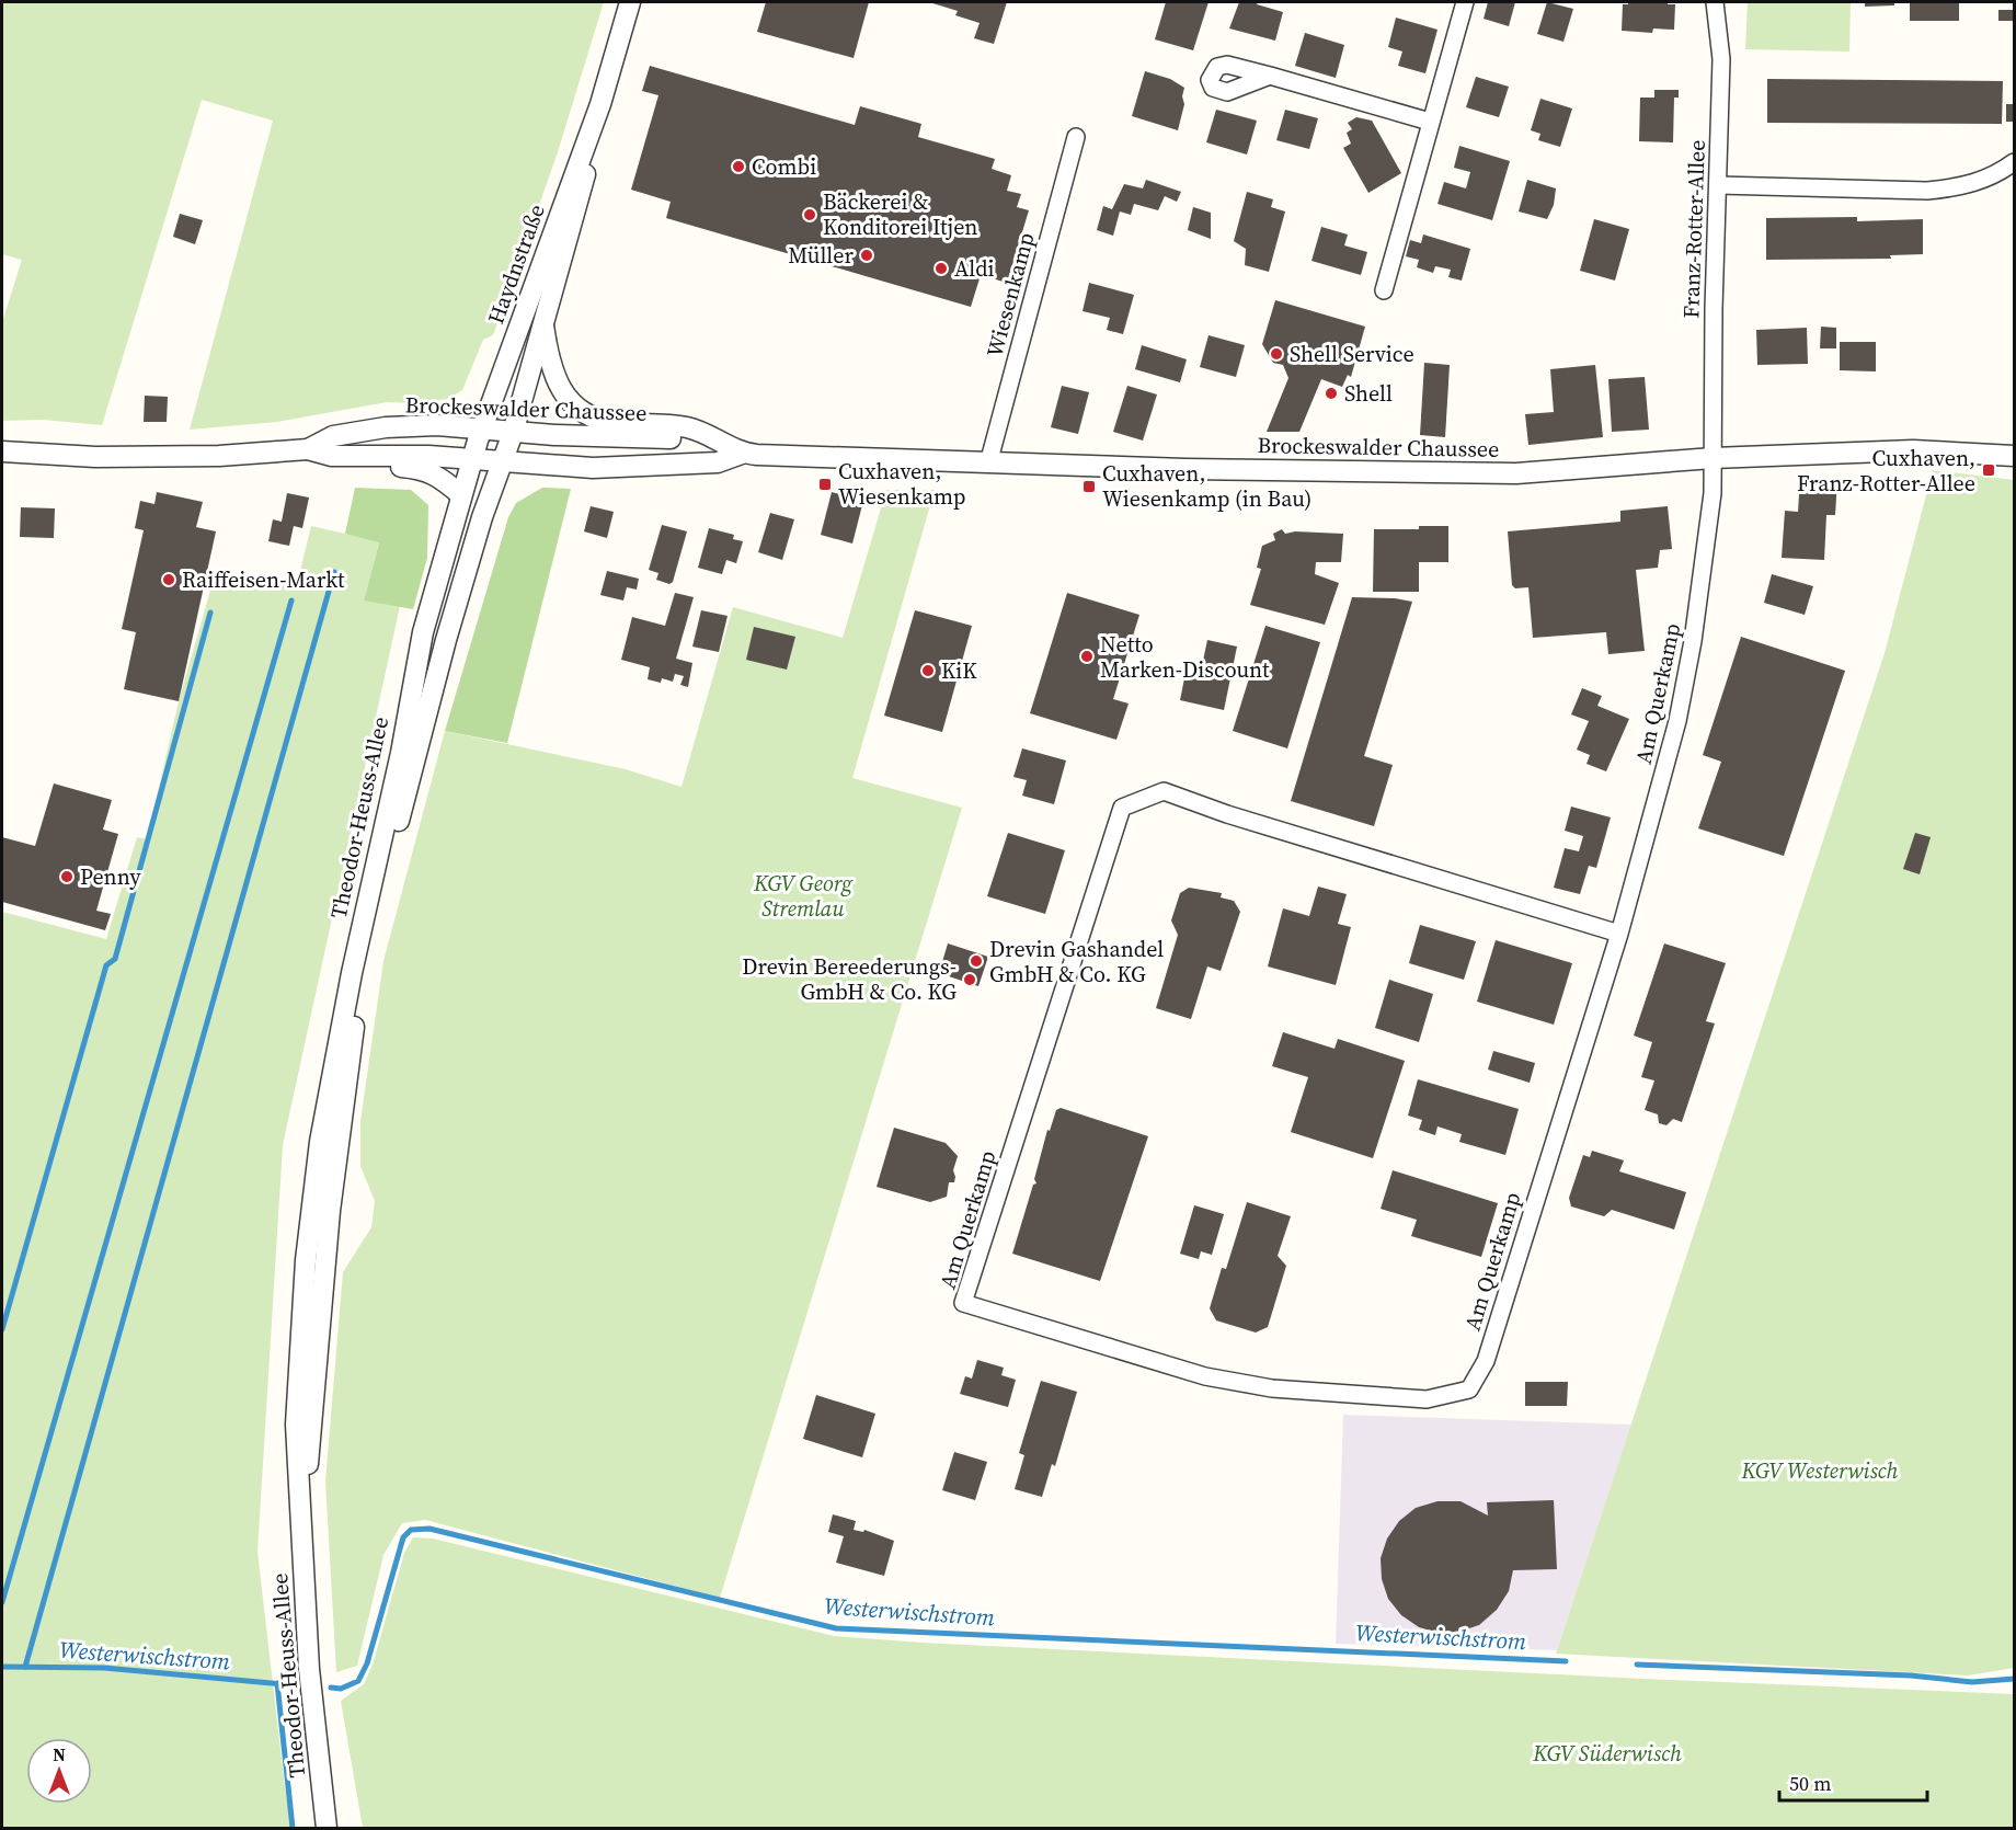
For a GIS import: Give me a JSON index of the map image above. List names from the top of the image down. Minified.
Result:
{"streets":{"street":["Franz-Rotter-Allee","Haydnstraße","Wiesenkamp","Brockeswalder Chaussee","Am Querkamp","Theodor-Heuss-Allee"]},"crossings":[["Franz-Rotter-Allee","Brockeswalder Chaussee"],["Franz-Rotter-Allee","Am Querkamp"],["Haydnstraße","Brockeswalder Chaussee"],["Haydnstraße","Theodor-Heuss-Allee"],["Wiesenkamp","Brockeswalder Chaussee"],["Brockeswalder Chaussee","Am Querkamp"],["Brockeswalder Chaussee","Theodor-Heuss-Allee"]],"water":["Westerwischstrom"],"parks":["KGV Georg Stremlau","KGV Westerwisch","KGV Süderwisch"],"places":{"other":["Combi","Bäckerei & Konditorei Itjen","Müller","Aldi","Shell Service","Shell","Raiffeisen-Markt","Netto Marken-Discount","KiK","Penny","Drevin Gashandel GmbH & Co. KG","Drevin Bereederungs- GmbH & Co. KG"],"transit":["Cuxhaven, Franz-Rotter-Allee","Cuxhaven, Wiesenkamp","Cuxhaven, Wiesenkamp (in Bau)"]},"scale_bar":"50 m","north":"top"}
